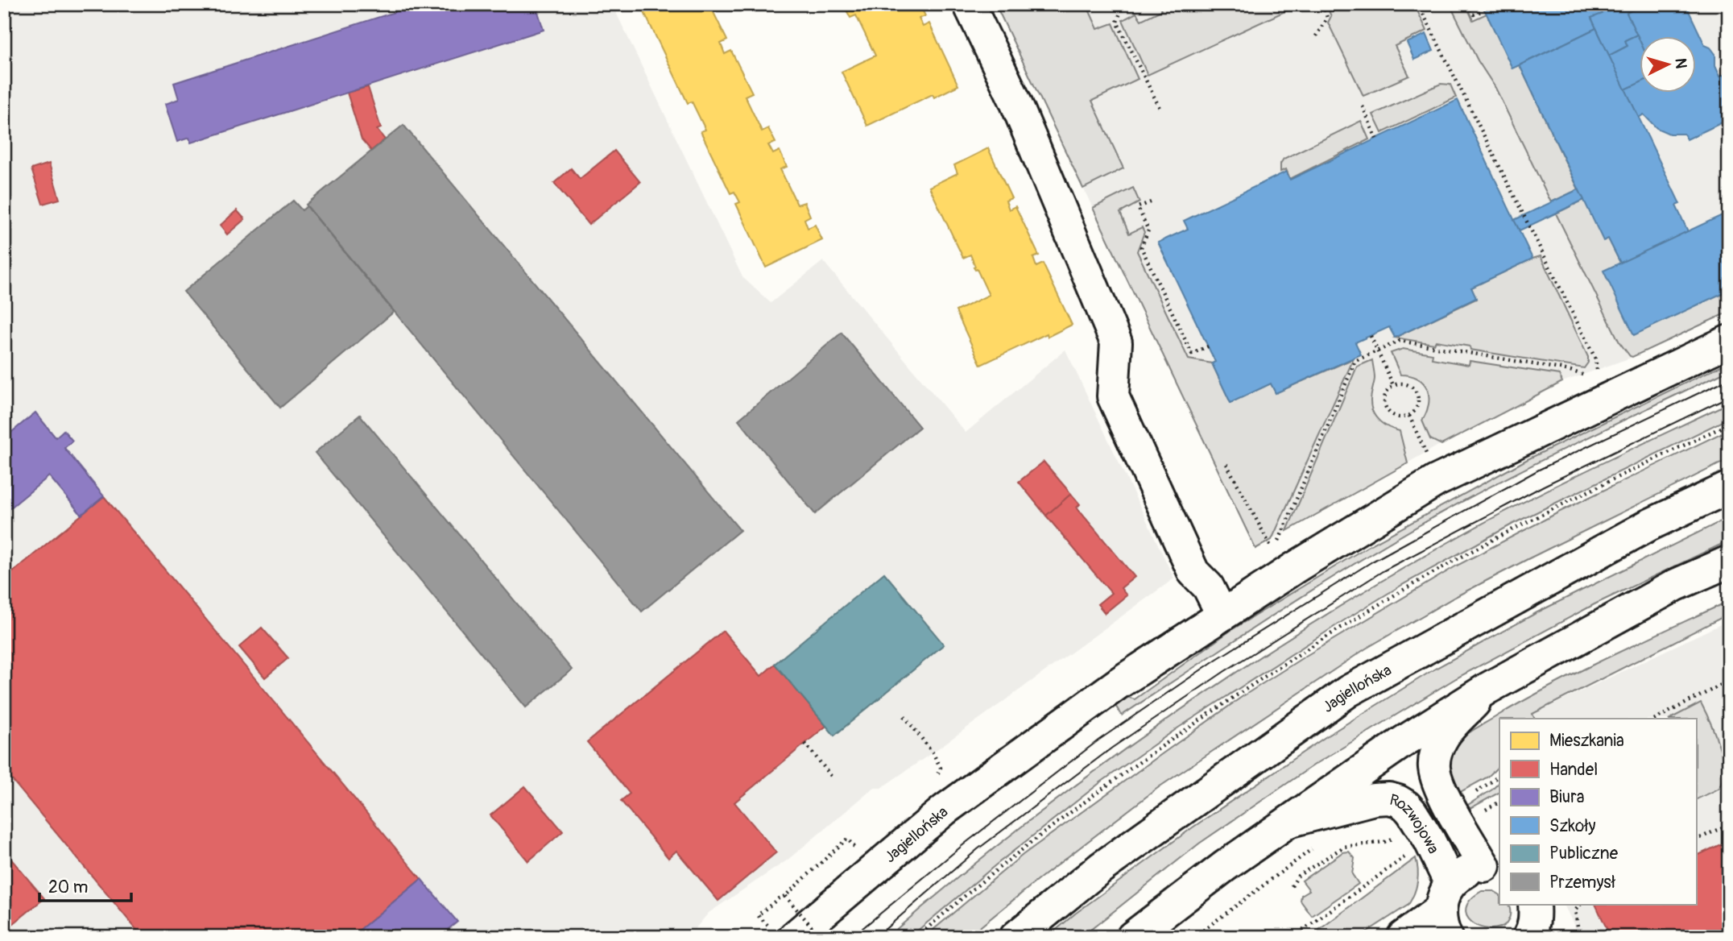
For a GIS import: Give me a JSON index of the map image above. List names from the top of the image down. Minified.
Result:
{"streets":{"main road":["Jagiellońska","Rozwojowa"]},"legend":["Mieszkania","Handel","Biura","Szkoły","Publiczne","Przemysł"],"scale_bar":"20 m","north":"right"}
